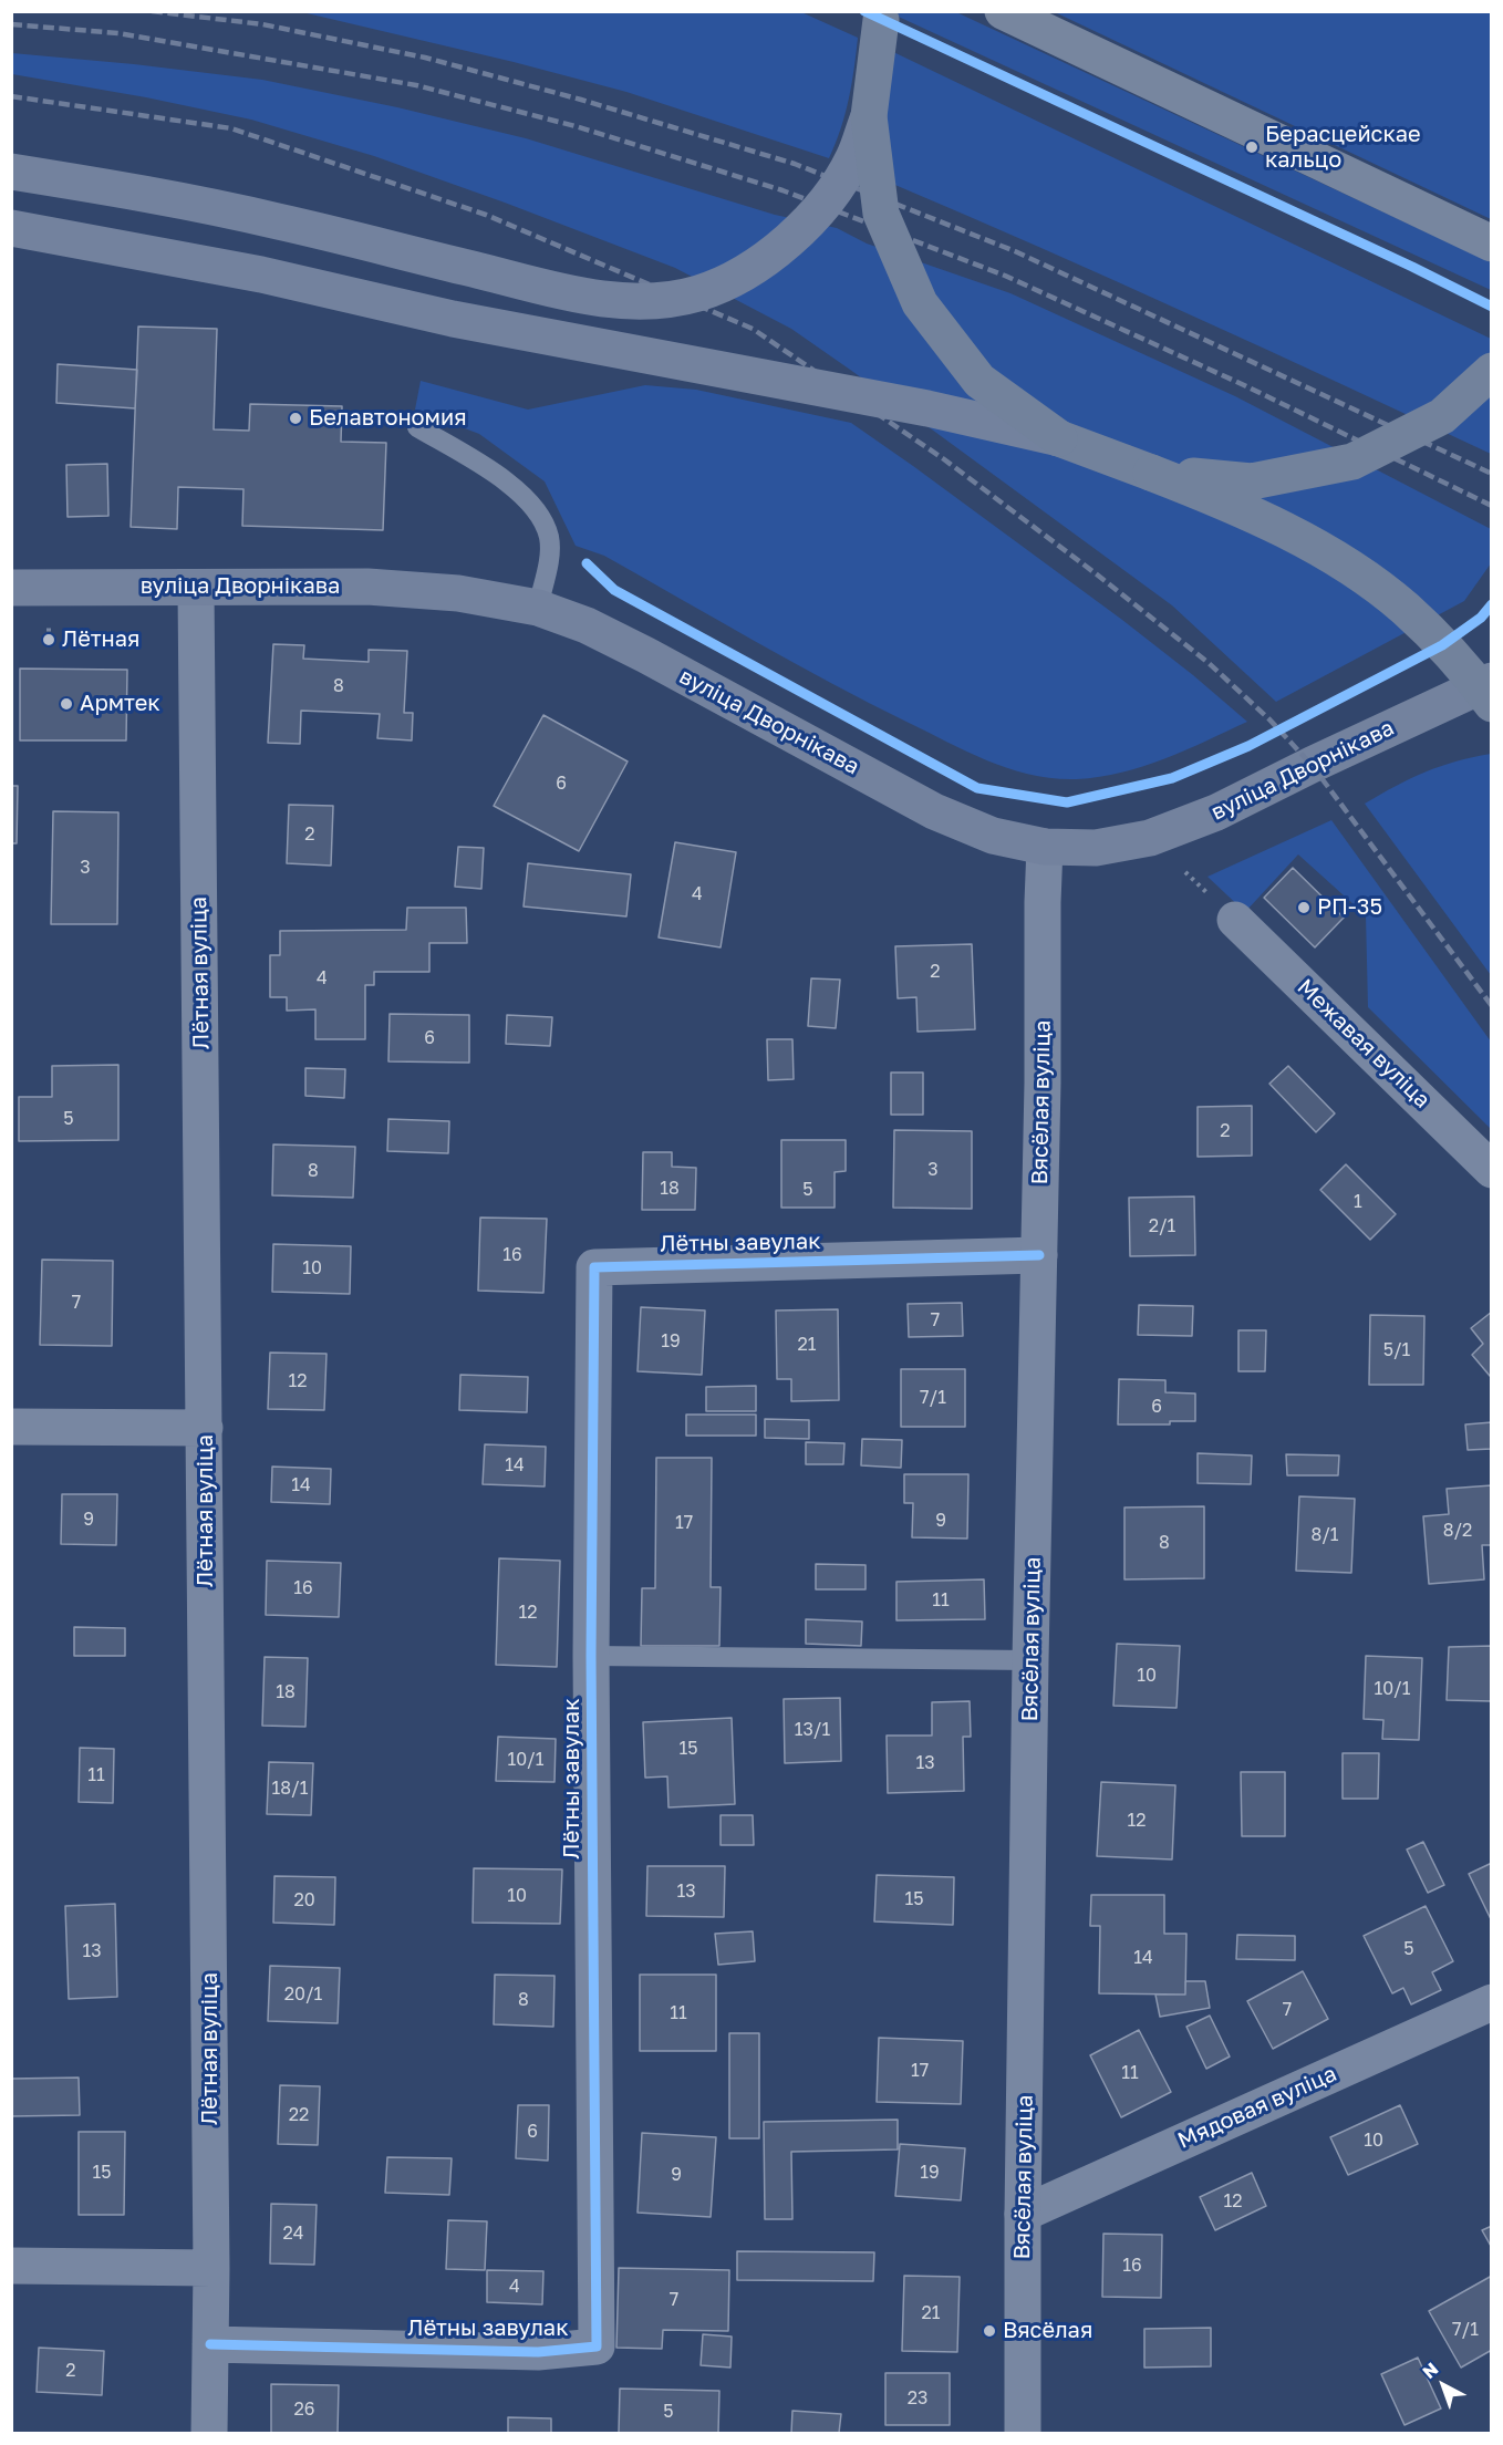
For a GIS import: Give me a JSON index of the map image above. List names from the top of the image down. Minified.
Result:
{"streets":{"main road":["вуліца Дворнікава"],"street":["Лётная вуліца","Межавая вуліца","Вясёлая вуліца","Лётны завулак","Мядовая вуліца"]},"crossings":[["вуліца Дворнікава","Лётная вуліца"],["вуліца Дворнікава","Вясёлая вуліца"],["Лётная вуліца","Лётны завулак"],["Вясёлая вуліца","Лётны завулак"],["Вясёлая вуліца","Мядовая вуліца"]],"places":["Берасцейскае кальцо","Белавтономия","Лётная","Армтек","РП-35","Вясёлая"],"house_numbers":["8","6","2","3","4","2","4","6","5","2","3","8","18","5","1","2/1","16","10","7","7","19","21","5/1","12","7/1","6","14","14","9","9","17","8/2","8/1","8","16","11","12","10","10/1","18","13/1","15","10/1","13","11","18/1","12","13","10","15","20","5","13","14","20/1","8","7","11","17","11","22","6","10","15","19","9","12","24","16","4","7","21","7/1","2","23","26","5"],"north":"top left"}
